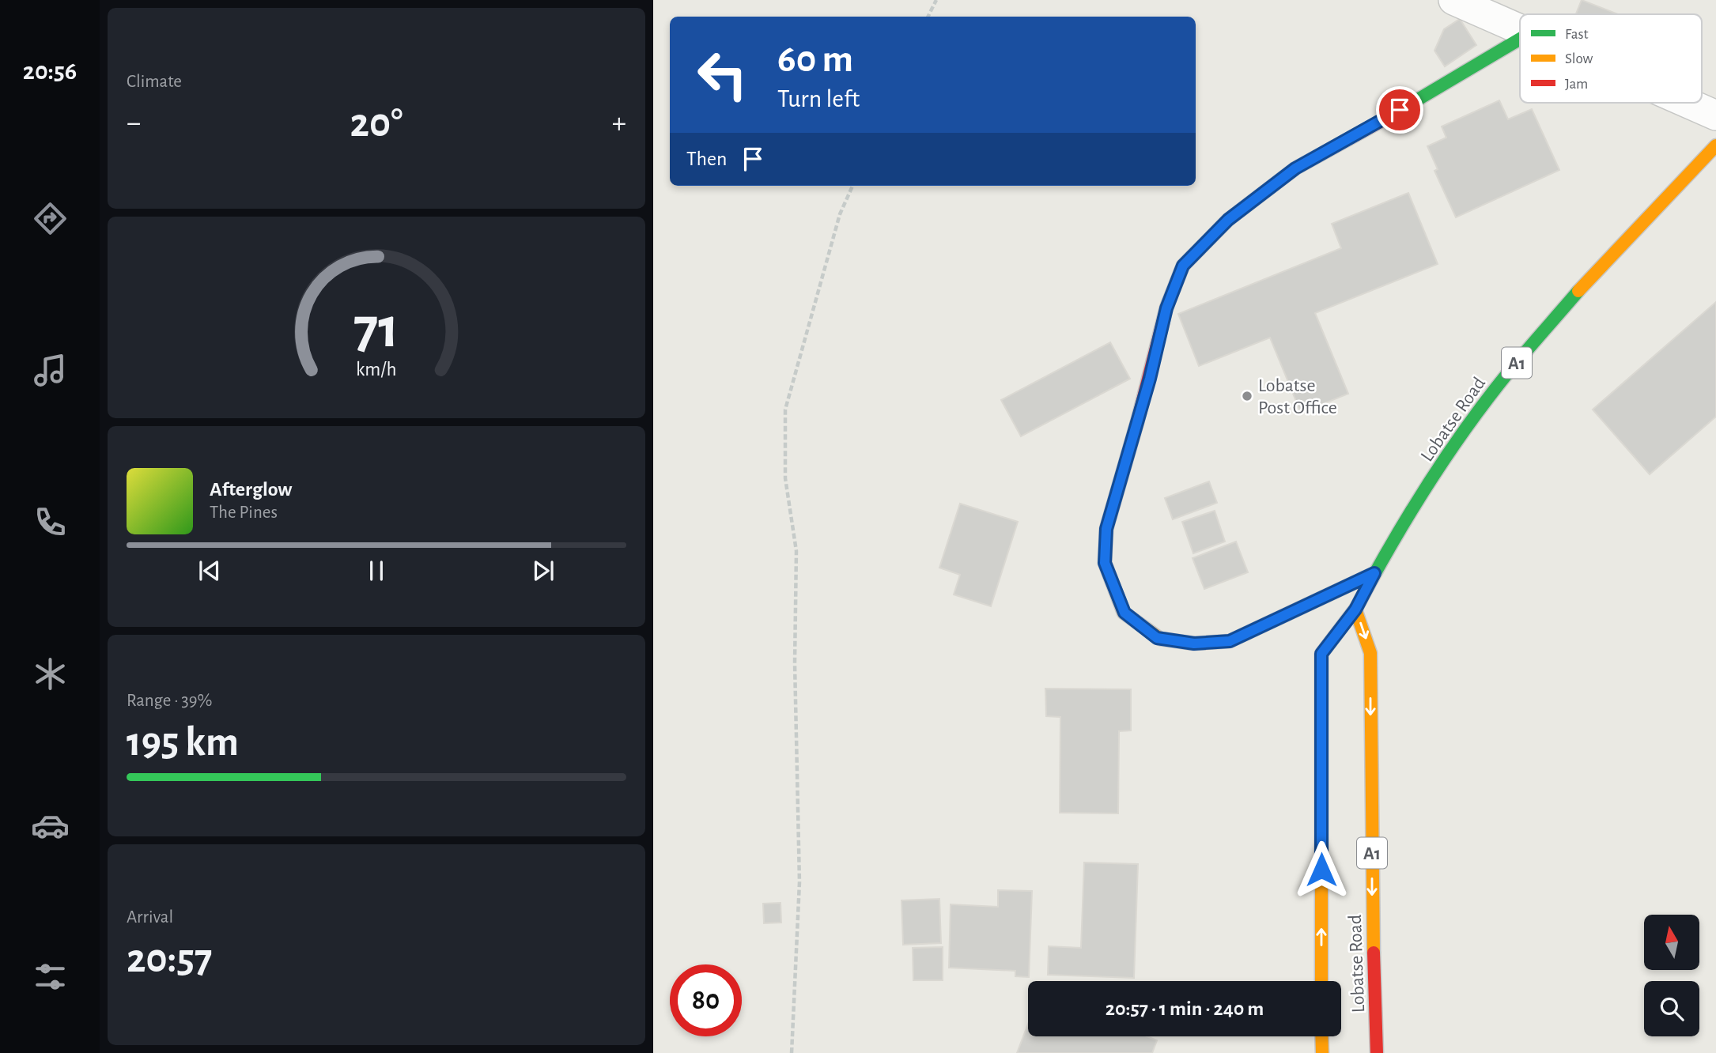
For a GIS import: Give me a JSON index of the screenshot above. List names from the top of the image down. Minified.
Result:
{"streets":{"main road":["A1","Lobatse Road"]},"places":["Lobatse Post Office"],"legend":["Fast","Slow","Jam"],"north":"top","page":{"tabs":"20:56","tile":["Climate",["Range · 39%","195 km"],["Arrival","20:57"]],"turn":["60 m","Turn left"],"heat":["−","20°","+"],"then":"Then","song":["Afterglow","The Pines"],"limit":"80","trip":"20:57 · 1 min · 240 m","gauge":["71","km/h"]}}
